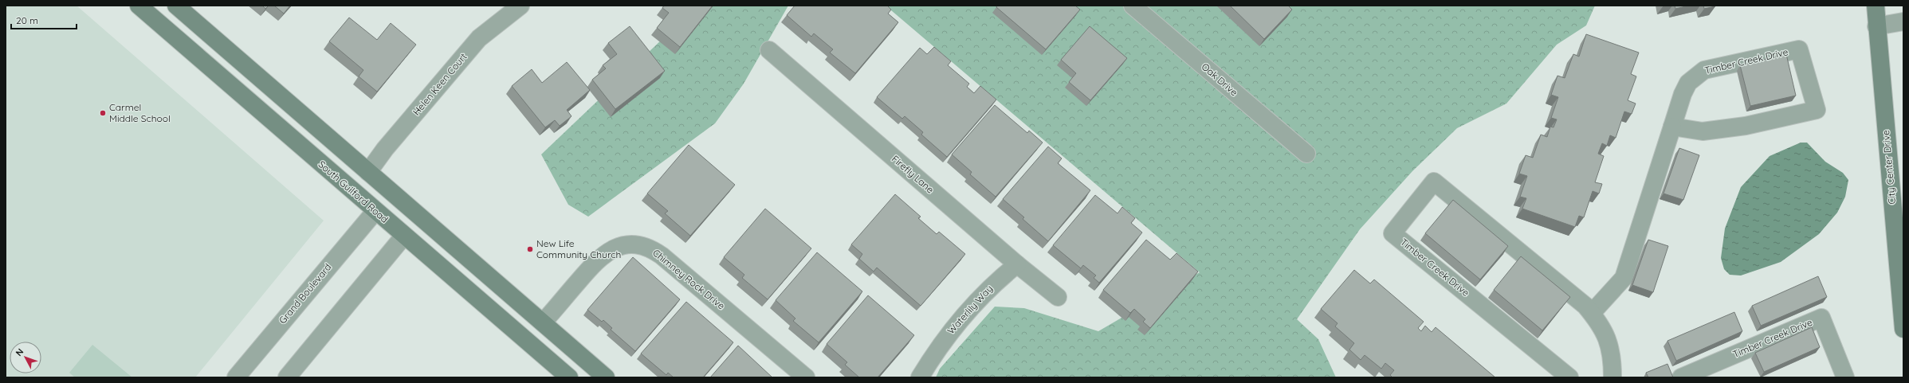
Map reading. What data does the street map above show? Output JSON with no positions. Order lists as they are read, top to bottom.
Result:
{
  "streets": {
    "main road": ["City Center Drive", "South Guilford Road"],
    "street": [
      "Timber Creek Drive",
      "Oak Drive",
      "Helen Keen Court",
      "Firefly Lane",
      "Chimney Rock Drive",
      "Grand Boulevard",
      "Waterlily Way"
    ]
  },
  "crossings": [
    ["Firefly Lane", "Waterlily Way"],
    ["South Guilford Road", "Grand Boulevard"]
  ],
  "places": ["Carmel Middle School", "New Life Community Church"],
  "scale_bar": "20 m",
  "north": "top left"
}
